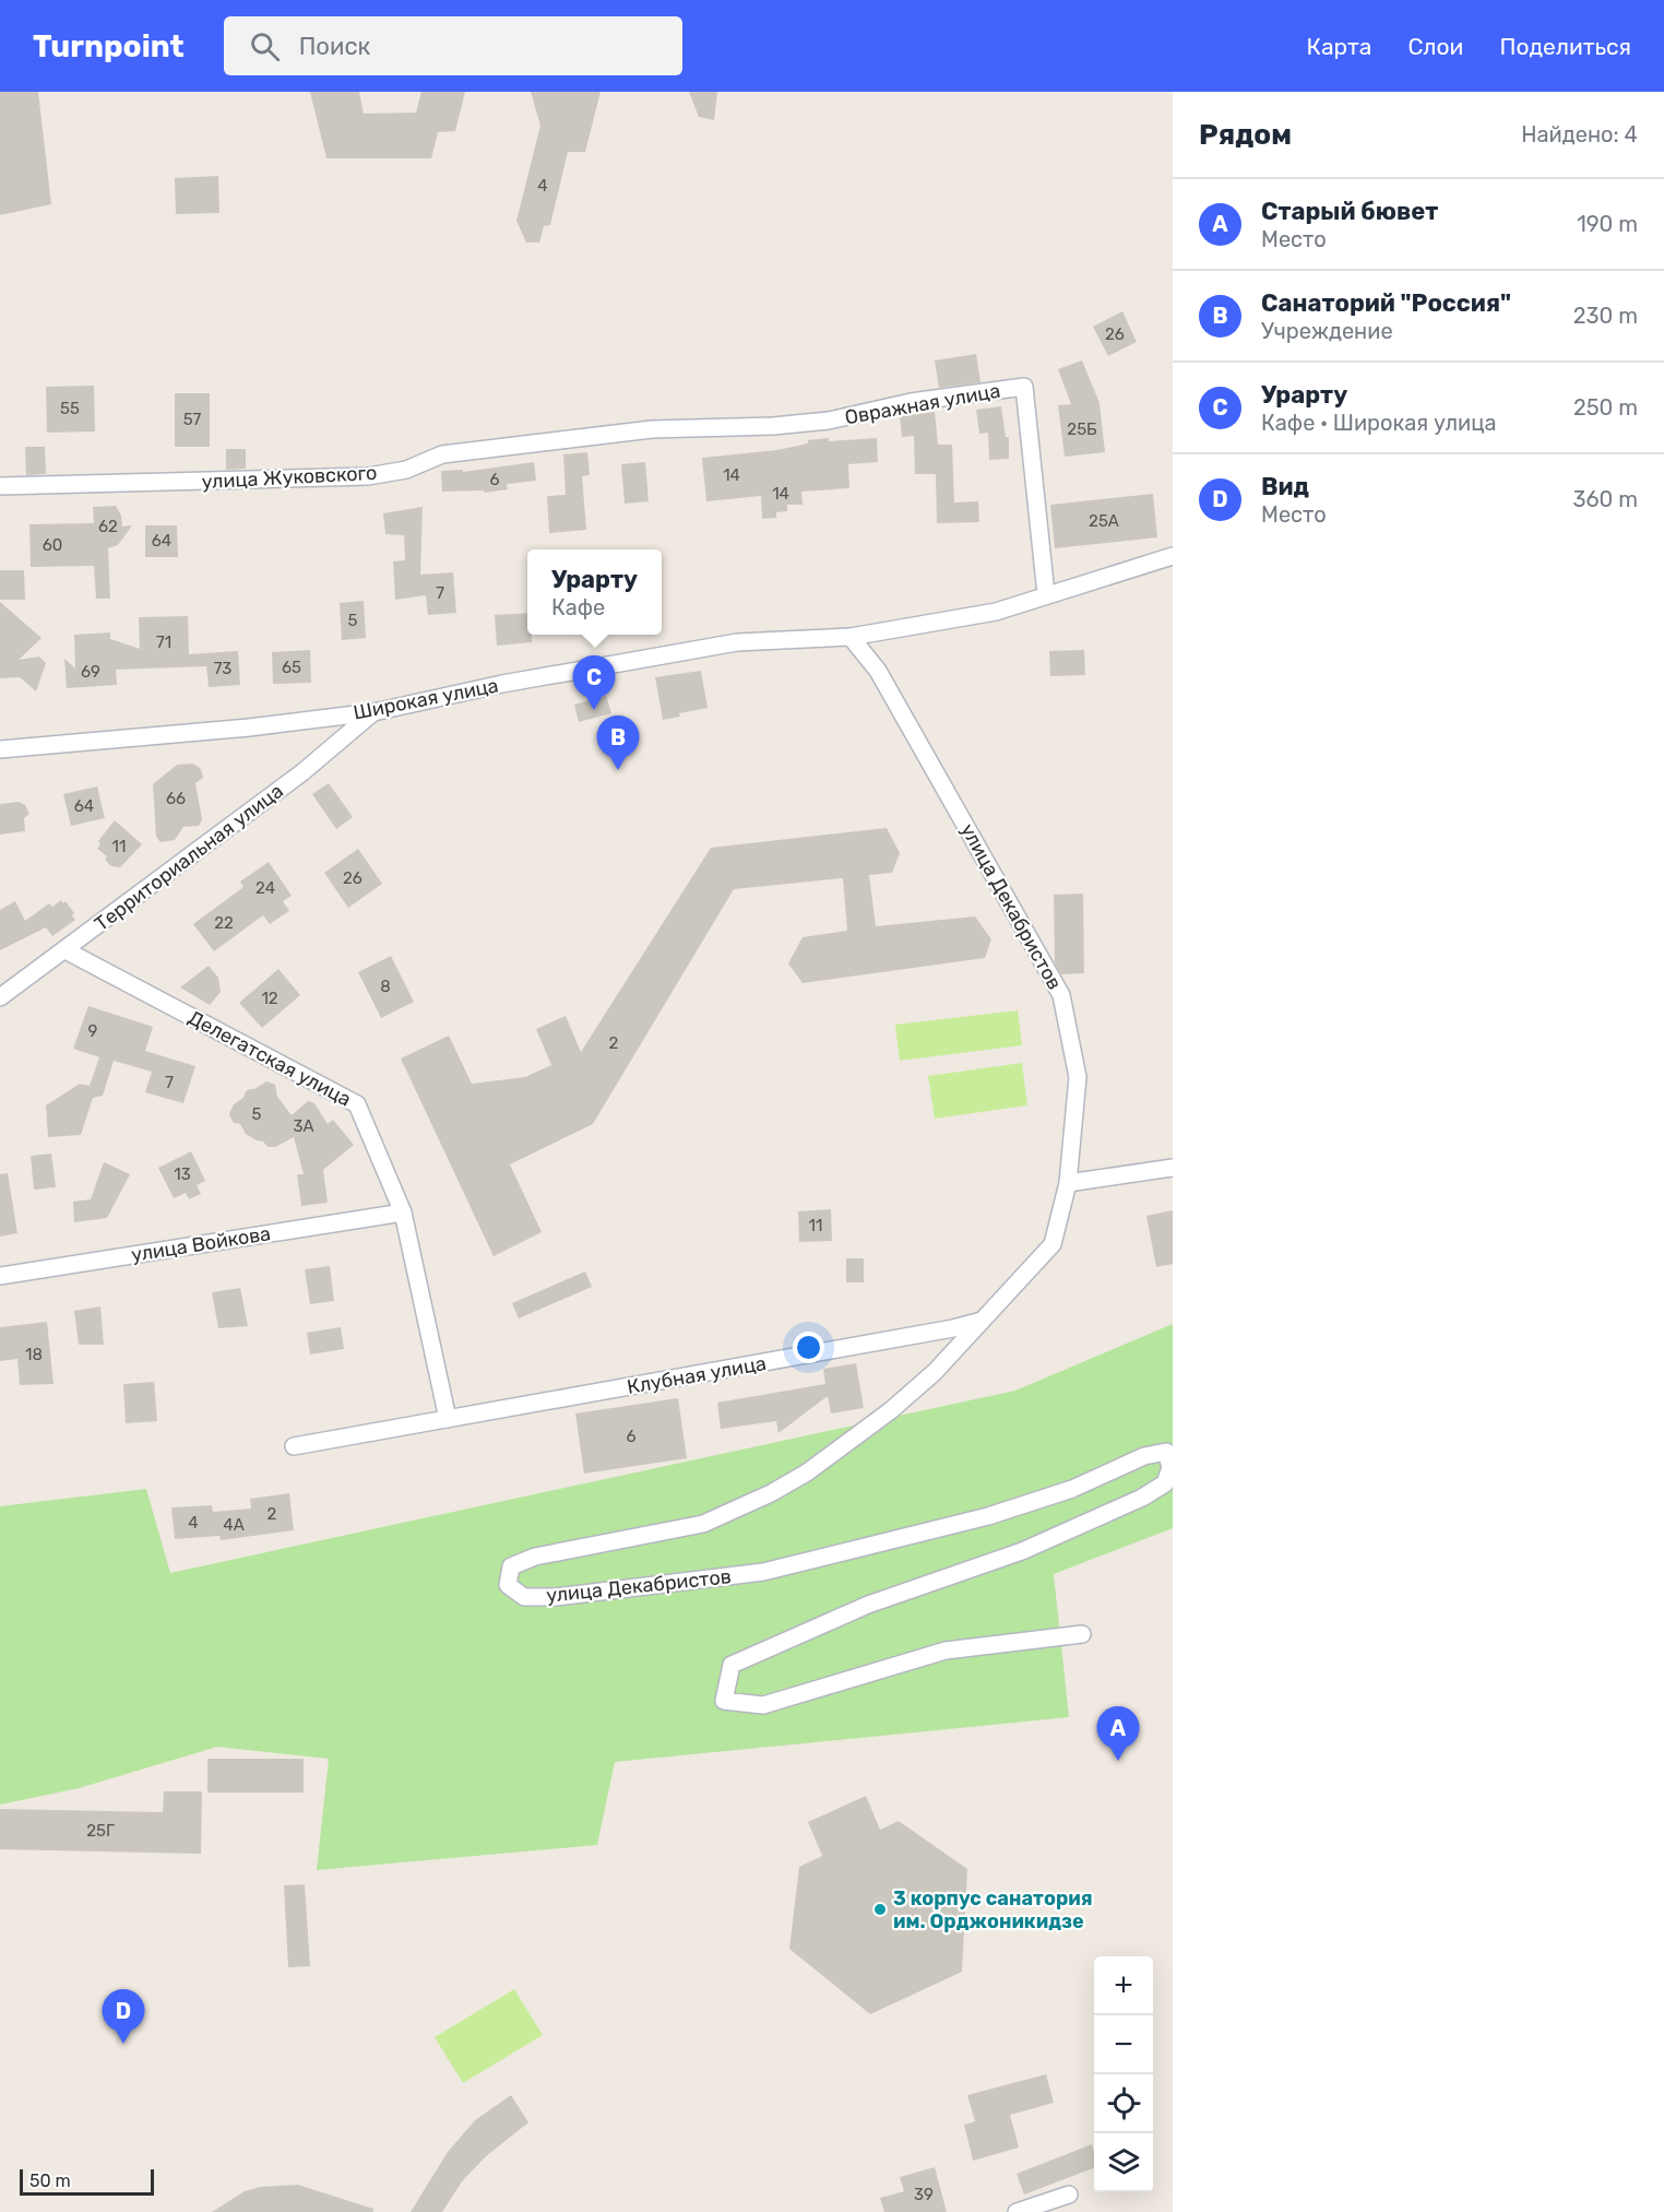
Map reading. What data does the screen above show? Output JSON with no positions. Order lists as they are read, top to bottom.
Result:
{
  "streets": {
    "street": [
      "Овражная улица",
      "улица Жуковского",
      "Широкая улица",
      "Территориальная улица",
      "улица Декабристов",
      "Делегатская улица",
      "улица Войкова",
      "Клубная улица"
    ]
  },
  "crossings": [
    ["Овражная улица", "улица Жуковского"],
    ["Широкая улица", "Территориальная улица"],
    ["Широкая улица", "улица Декабристов"],
    ["Территориальная улица", "Делегатская улица"],
    ["улица Декабристов", "Клубная улица"],
    ["Делегатская улица", "улица Войкова"],
    ["Делегатская улица", "Клубная улица"]
  ],
  "places": ["3 корпус санатория им. Орджоникидзе"],
  "house_numbers": [
    "4",
    "26",
    "55",
    "57",
    "25Б",
    "14",
    "6",
    "14",
    "25А",
    "62",
    "64",
    "60",
    "7",
    "5",
    "71",
    "65",
    "73",
    "69",
    "66",
    "64",
    "11",
    "26",
    "24",
    "22",
    "8",
    "12",
    "9",
    "2",
    "7",
    "5",
    "3А",
    "13",
    "11",
    "18",
    "6",
    "2",
    "4",
    "4А",
    "25Г",
    "39"
  ],
  "scale_bar": "50 m",
  "page": {
    "header": "Turnpoint",
    "search": "Поиск",
    "nav": ["Карта", "Слои", "Поделиться"],
    "heading": ["Рядом", "Найдено: 4"],
    "list": [
      {
        "mark": "A",
        "name": "Старый бювет",
        "note": "Место",
        "value": "190 m"
      },
      {
        "mark": "B",
        "name": "Санаторий \"Россия\"",
        "note": "Учреждение",
        "value": "230 m"
      },
      {
        "mark": "C",
        "name": "Урарту",
        "note": "Кафе · Широкая улица",
        "value": "250 m"
      },
      {
        "mark": "D",
        "name": "Вид",
        "note": "Место",
        "value": "360 m"
      }
    ],
    "popup": ["Урарту", "Кафе"],
    "pins": [
      "C",
      "B",
      "A",
      "D"
    ],
    "map_buttons": ["+", "−"],
    "scale": "50 m"
  }
}
